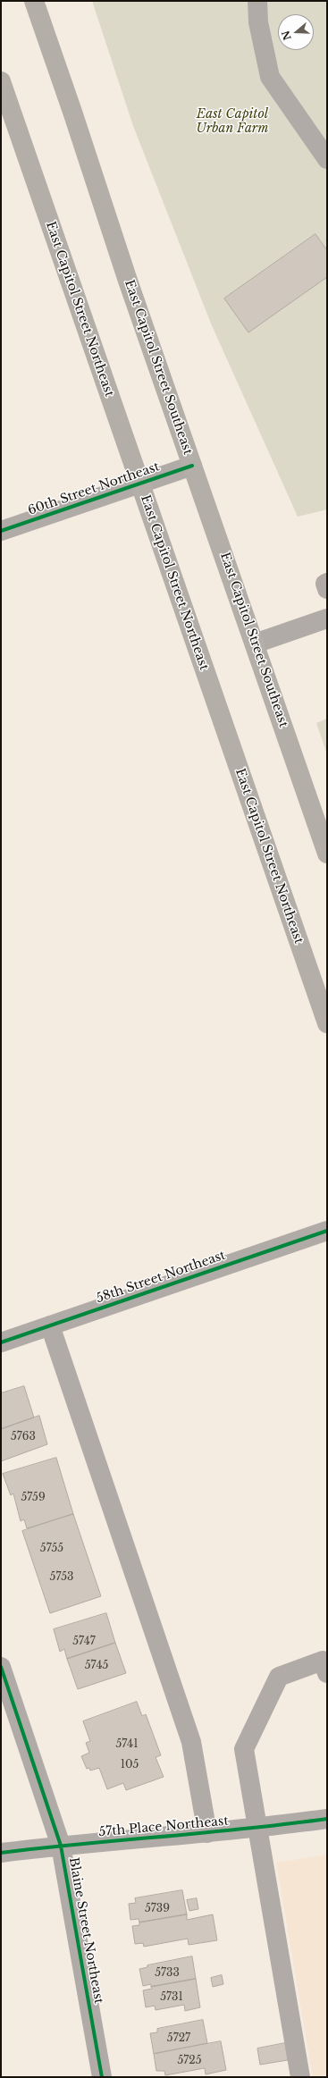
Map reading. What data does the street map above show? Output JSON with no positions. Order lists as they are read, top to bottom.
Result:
{
  "streets": {
    "main road": ["East Capitol Street Northeast", "East Capitol Street Southeast"],
    "street": [
      "60th Street Northeast",
      "58th Street Northeast",
      "57th Place Northeast",
      "Blaine Street Northeast"
    ]
  },
  "crossings": [
    ["East Capitol Street Northeast", "60th Street Northeast"],
    ["East Capitol Street Southeast", "60th Street Northeast"],
    ["57th Place Northeast", "Blaine Street Northeast"]
  ],
  "parks": ["East Capitol Urban Farm"],
  "house_numbers": [
    "5763",
    "5759",
    "5755",
    "5753",
    "5747",
    "5745",
    "5741",
    "105",
    "5739",
    "5733",
    "5731",
    "5727",
    "5725"
  ],
  "north": "left"
}
